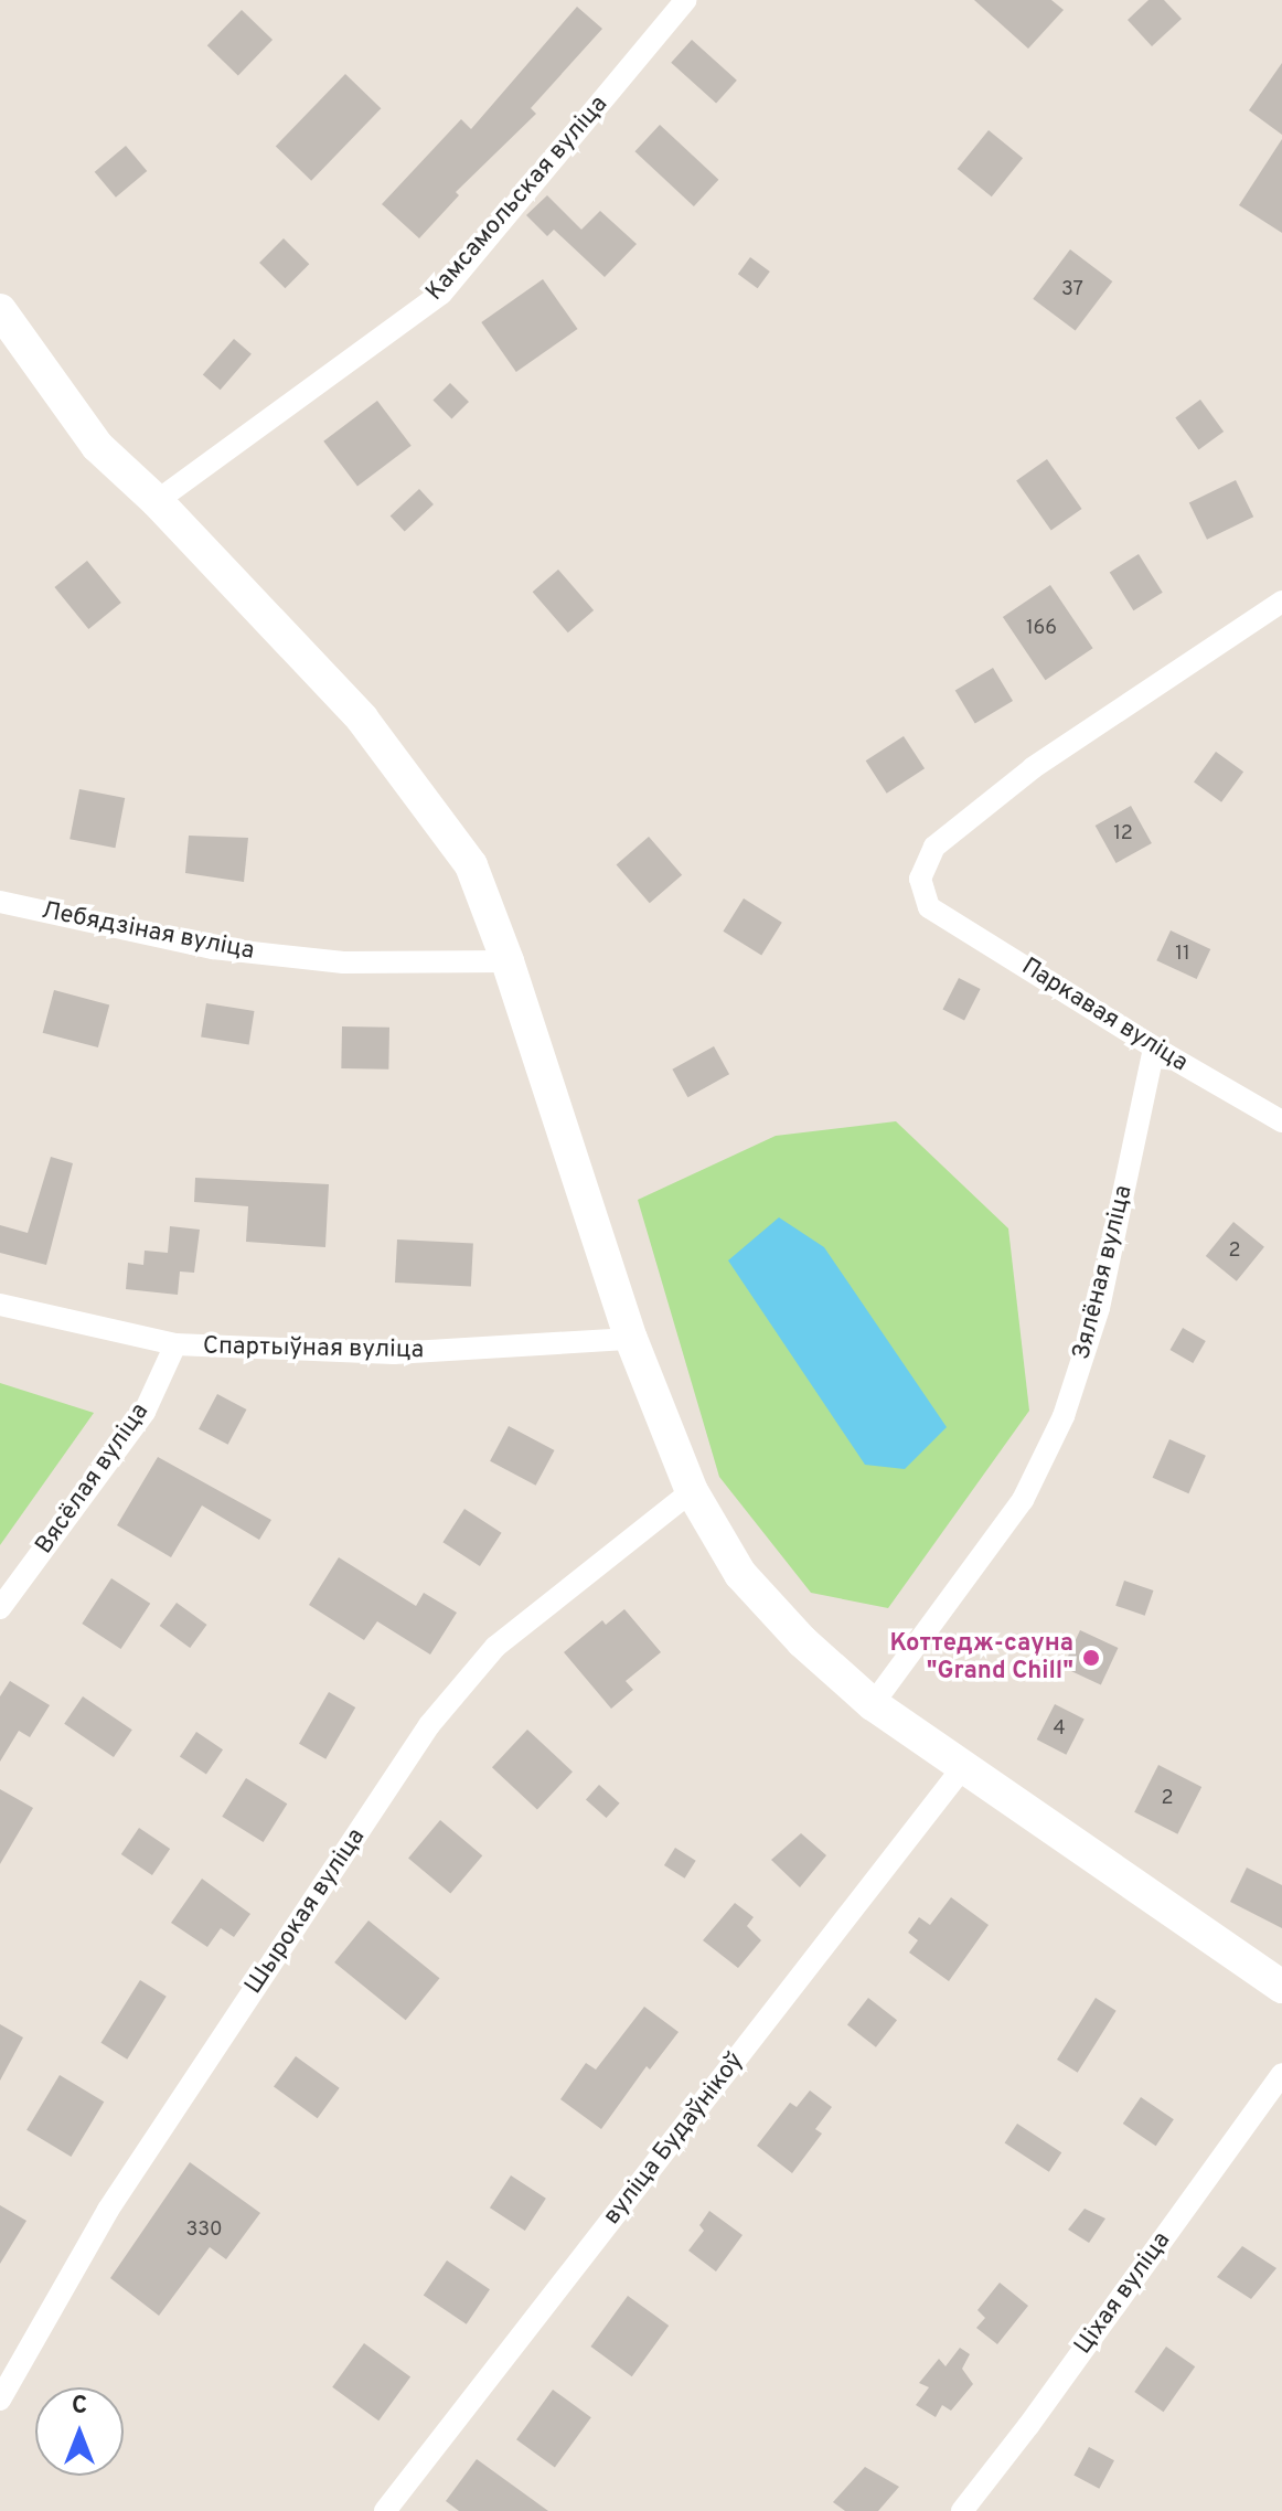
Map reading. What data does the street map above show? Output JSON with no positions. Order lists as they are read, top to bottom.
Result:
{
  "streets": {
    "street": [
      "Камсамольская вуліца",
      "Лебядзіная вуліца",
      "Паркавая вуліца",
      "Зялёная вуліца",
      "Спартыўная вуліца",
      "Вясёлая вуліца",
      "Шырокая вуліца",
      "вуліца Будаўнікоў",
      "Ціхая вуліца"
    ]
  },
  "crossings": [
    ["Паркавая вуліца", "Зялёная вуліца"],
    ["Спартыўная вуліца", "Вясёлая вуліца"]
  ],
  "places": ["Коттедж-сауна \"Grand Chill\""],
  "house_numbers": [
    "37",
    "166",
    "12",
    "11",
    "2",
    "4",
    "2",
    "330"
  ],
  "north": "top"
}
